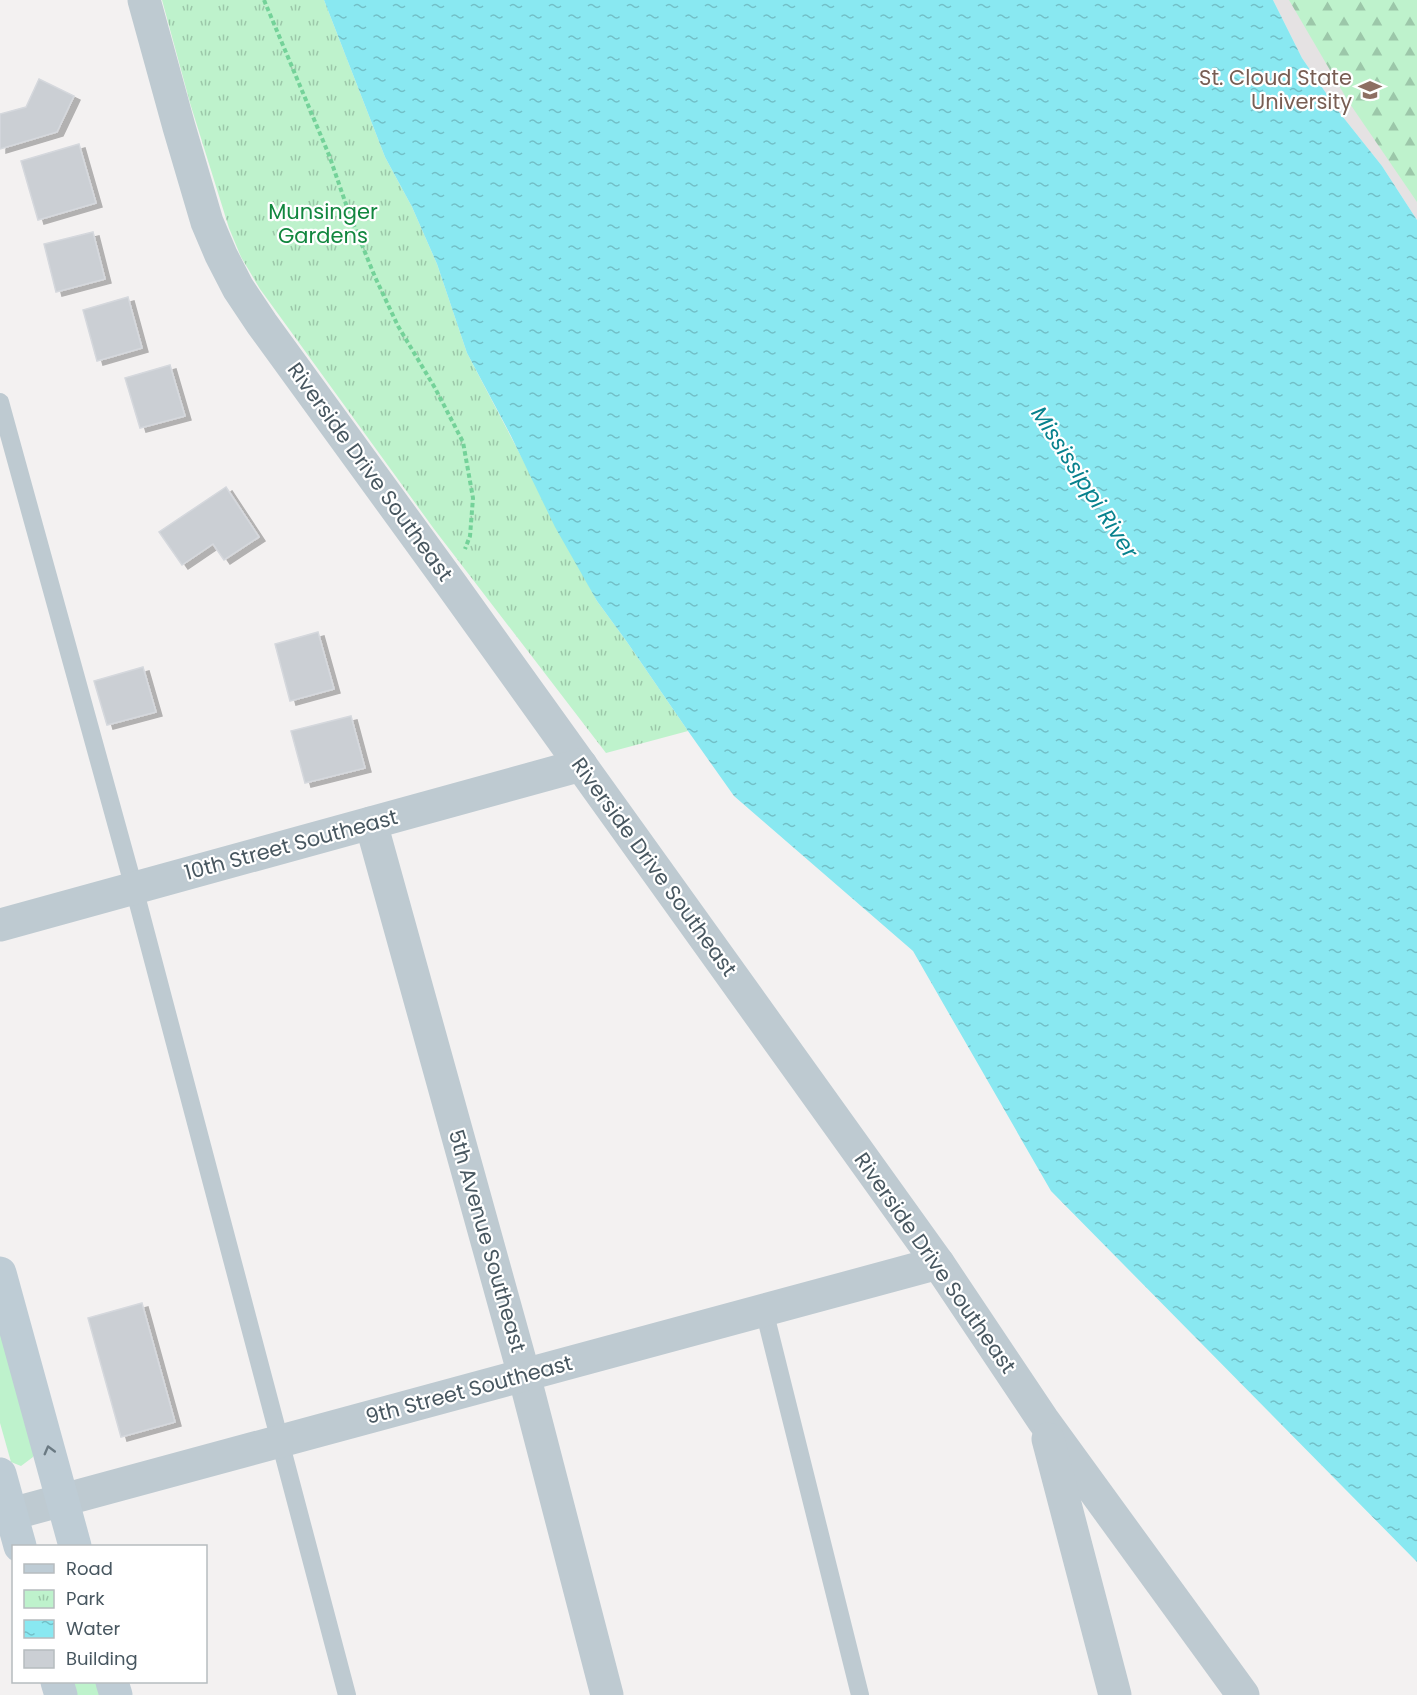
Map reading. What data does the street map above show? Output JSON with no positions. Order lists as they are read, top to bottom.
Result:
{
  "streets": {
    "street": [
      "Riverside Drive Southeast",
      "10th Street Southeast",
      "5th Avenue Southeast",
      "9th Street Southeast"
    ]
  },
  "crossings": [
    ["Riverside Drive Southeast", "10th Street Southeast"],
    ["Riverside Drive Southeast", "9th Street Southeast"],
    ["10th Street Southeast", "5th Avenue Southeast"],
    ["5th Avenue Southeast", "9th Street Southeast"]
  ],
  "water": ["Mississippi River"],
  "parks": ["Munsinger Gardens"],
  "places": {
    "school or university": ["St. Cloud State University"]
  },
  "legend": [
    "Road",
    "Park",
    "Water",
    "Building"
  ]
}
